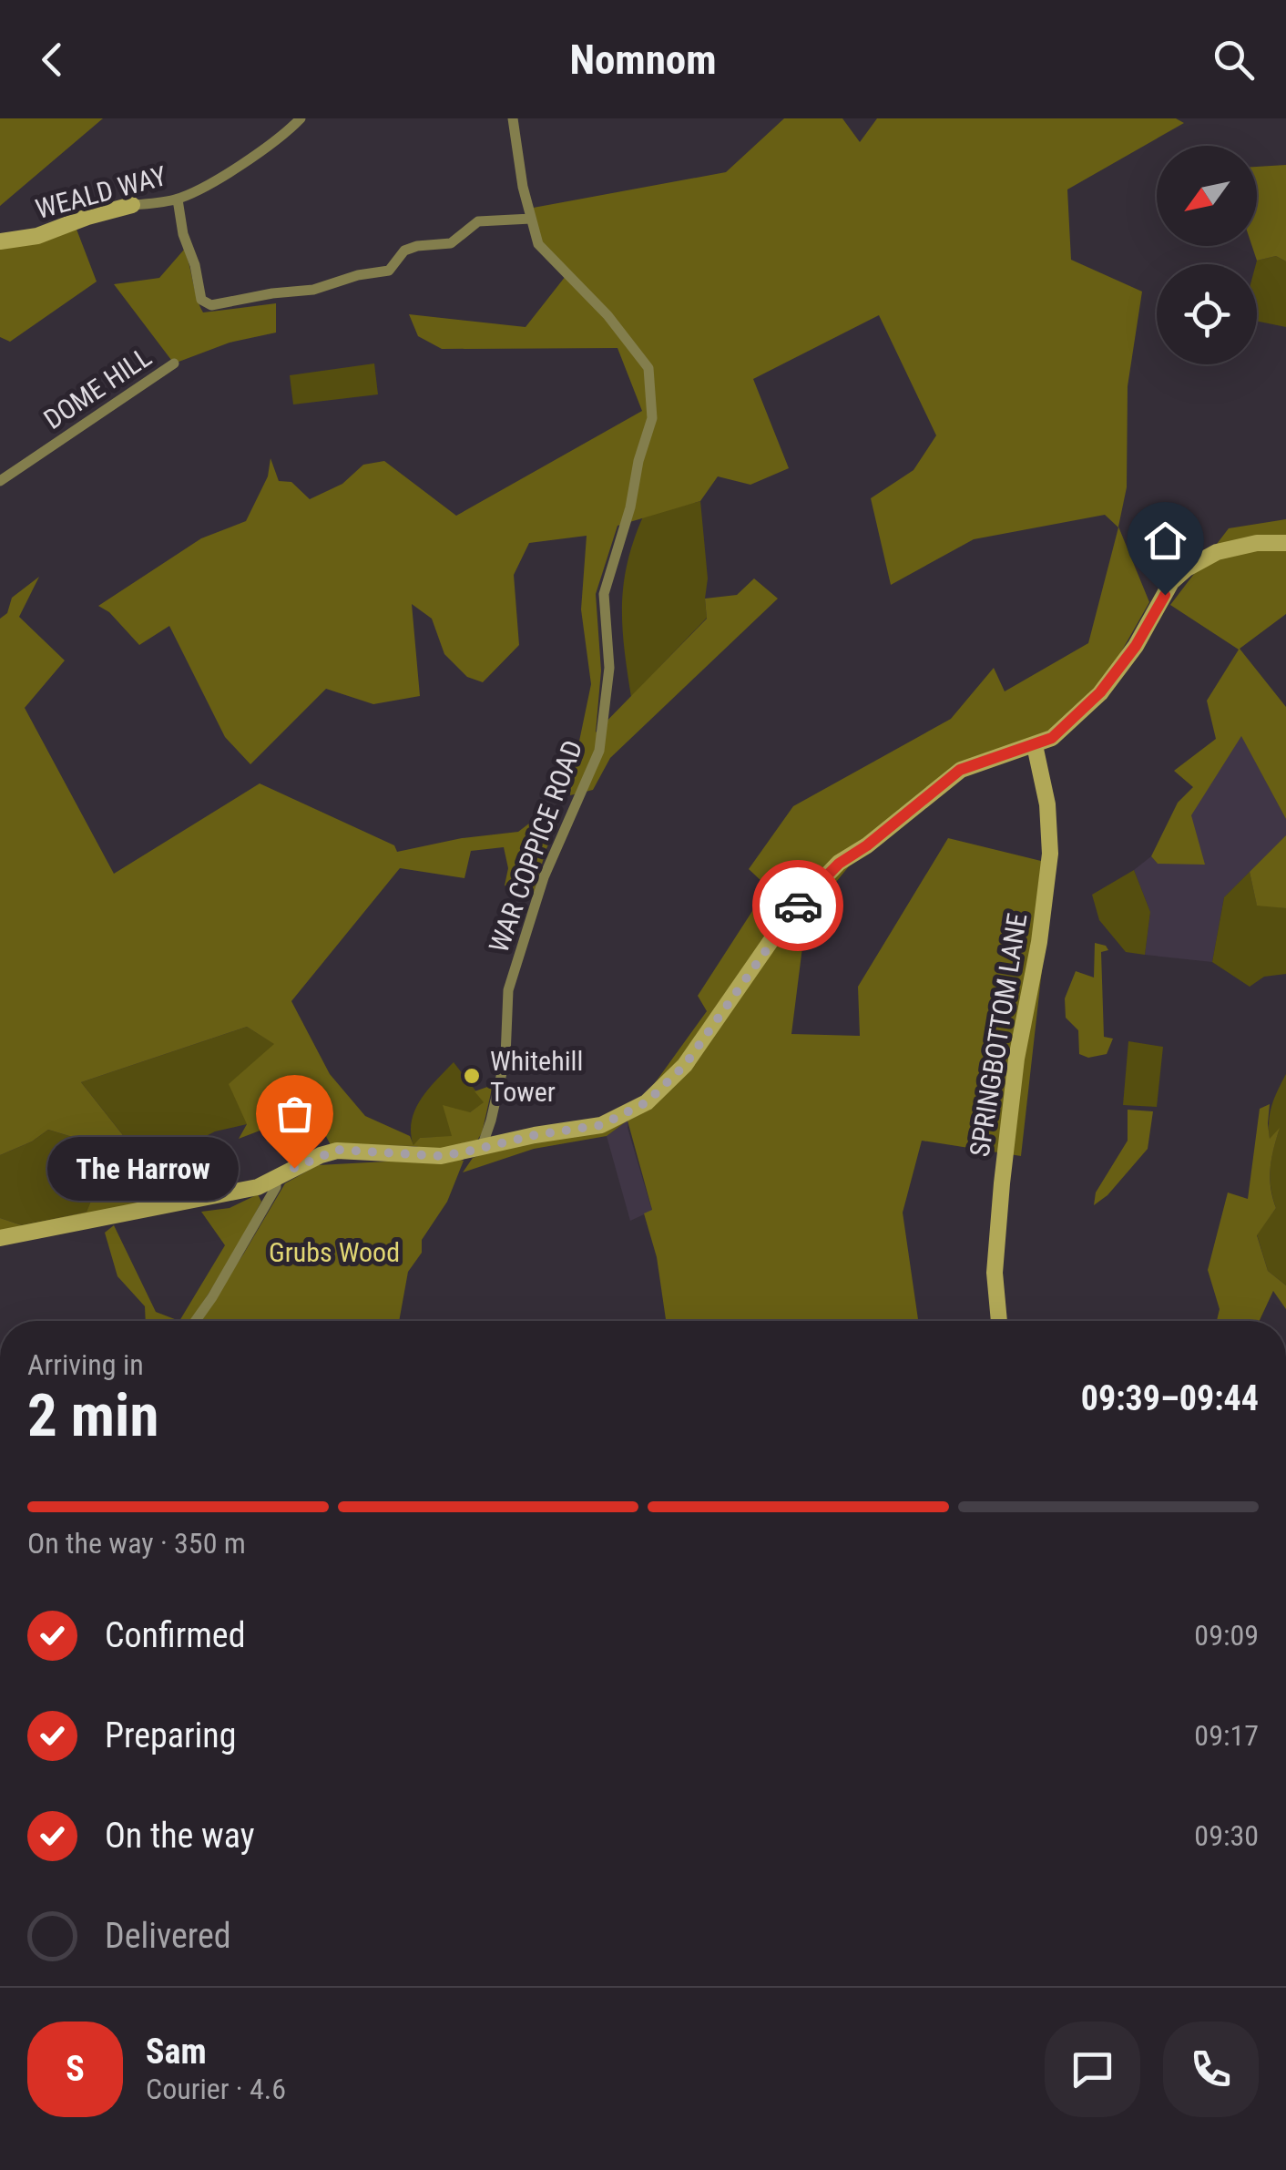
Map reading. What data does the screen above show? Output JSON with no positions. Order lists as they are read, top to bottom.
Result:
{
  "streets": {
    "street": [
      "WEALD WAY",
      "DOME HILL",
      "WAR COPPICE ROAD",
      "SPRINGBOTTOM LANE"
    ]
  },
  "parks": ["Grubs Wood"],
  "places": ["Whitehill Tower", "The Harrow"],
  "north": "bottom left",
  "page": {
    "header": "Nomnom",
    "bubble": "The Harrow",
    "heading": ["2 min", "Arriving in", "09:39–09:44"],
    "panel": ["Sam", "Courier · 4.6"],
    "bar": "On the way · 350 m",
    "list": [
      ["Confirmed", "09:09"],
      ["Preparing", "09:17"],
      ["On the way", "09:30"],
      "Delivered"
    ],
    "round": "S"
  }
}
